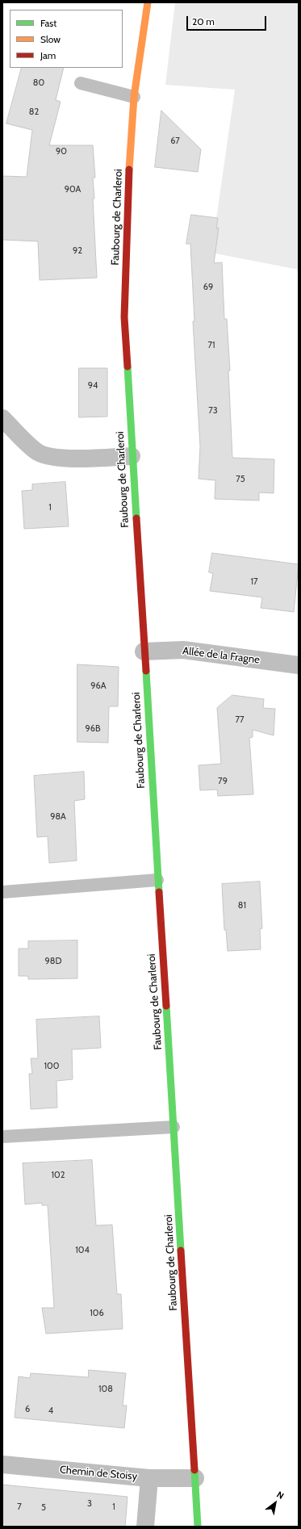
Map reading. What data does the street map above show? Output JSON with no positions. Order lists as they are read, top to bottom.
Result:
{
  "streets": {
    "main road": ["Faubourg de Charleroi"],
    "street": ["Allée de la Fragne", "Chemin de Stoisy"]
  },
  "crossings": [
    ["Faubourg de Charleroi", "Allée de la Fragne"],
    ["Faubourg de Charleroi", "Chemin de Stoisy"]
  ],
  "house_numbers": [
    "80",
    "82",
    "67",
    "90",
    "90A",
    "92",
    "69",
    "71",
    "94",
    "73",
    "75",
    "1",
    "17",
    "96A",
    "77",
    "96B",
    "79",
    "98A",
    "81",
    "98D",
    "100",
    "102",
    "104",
    "106",
    "108",
    "6",
    "4",
    "3",
    "7",
    "1",
    "5"
  ],
  "legend": ["Fast", "Slow", "Jam"],
  "scale_bar": "20 m",
  "north": "top right"
}
